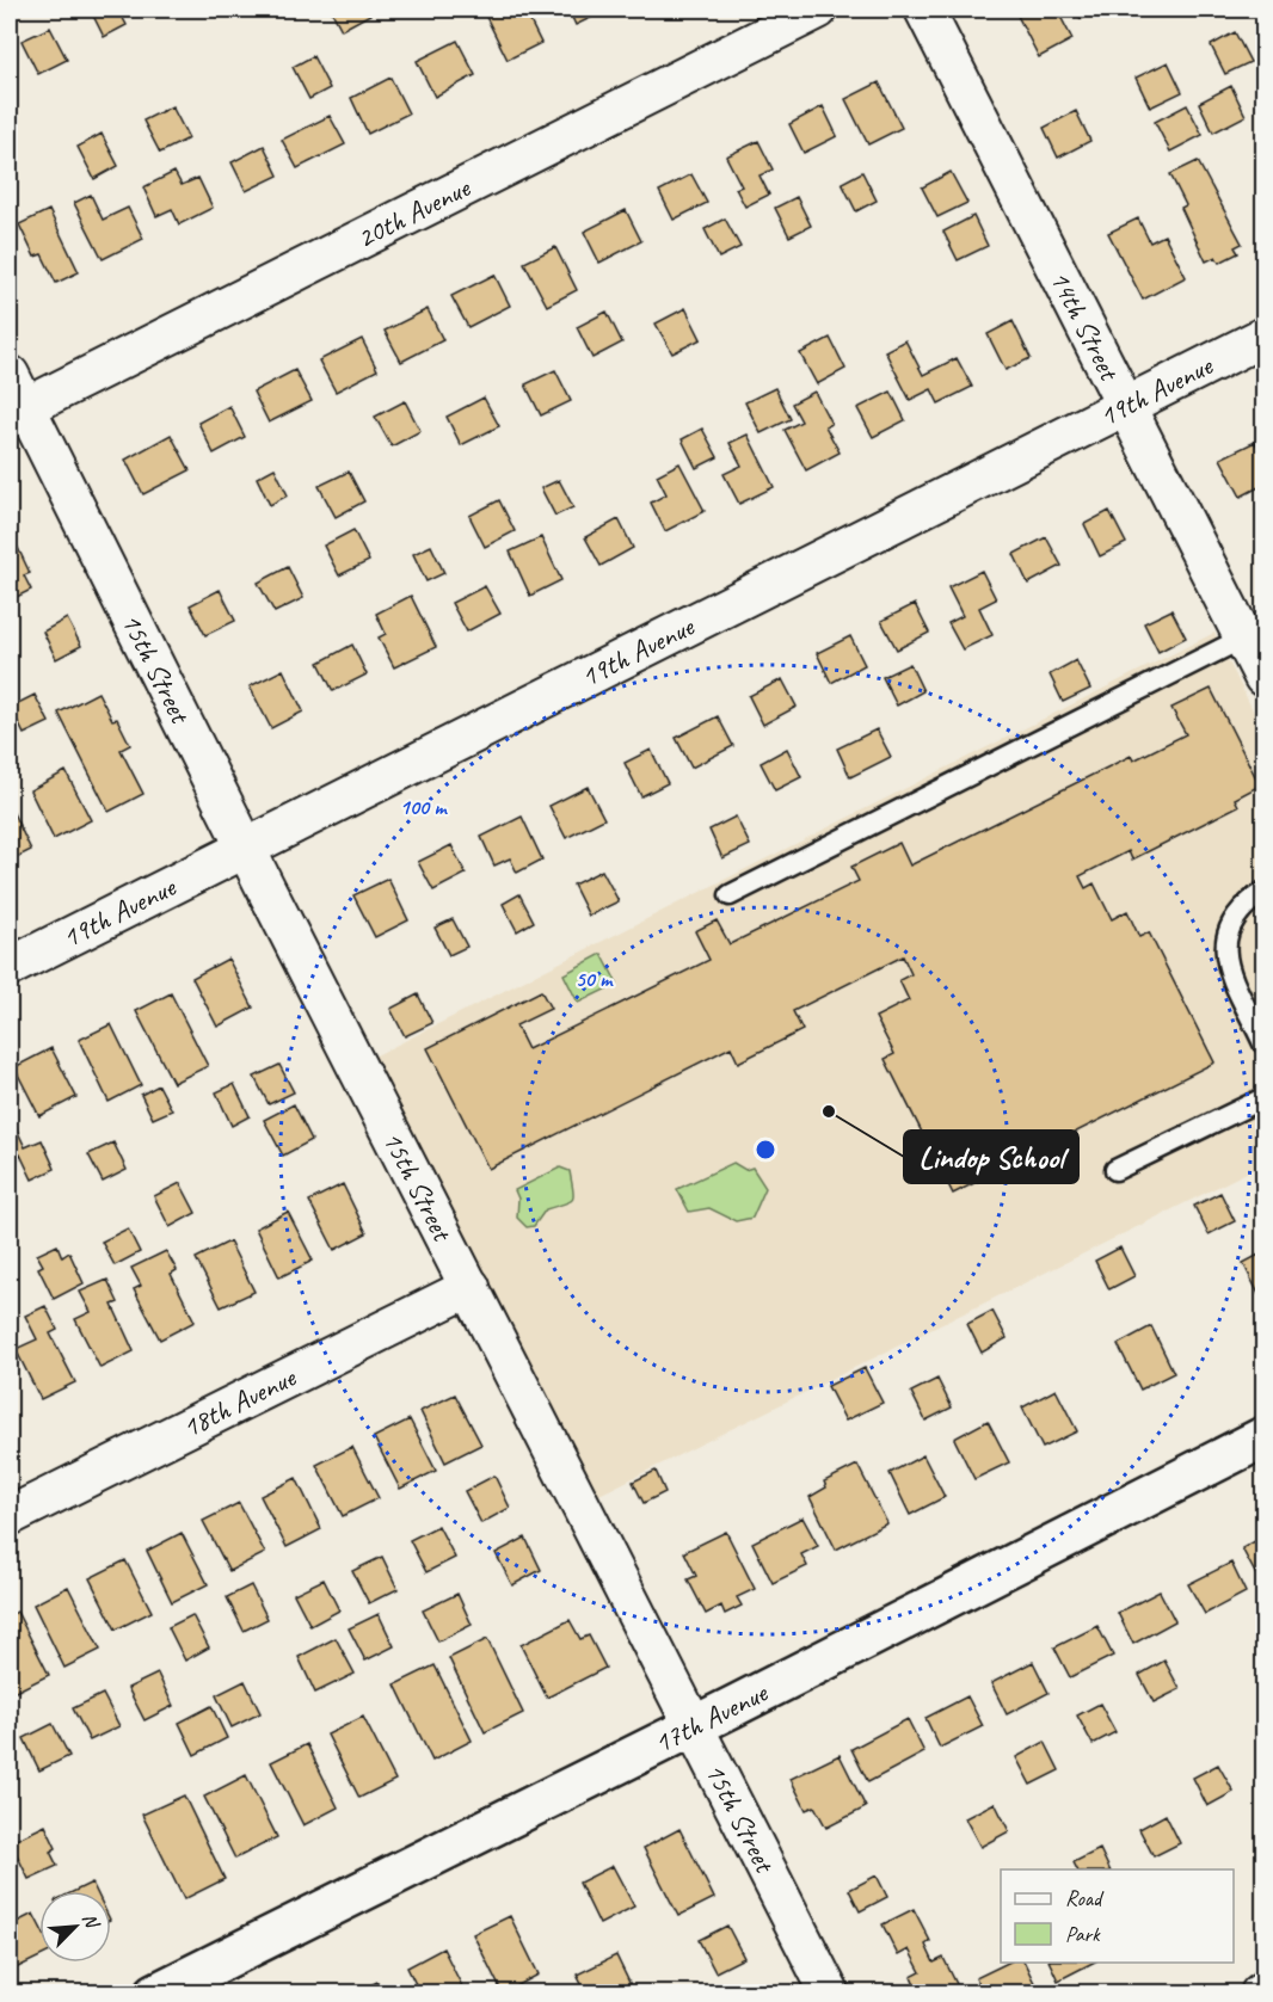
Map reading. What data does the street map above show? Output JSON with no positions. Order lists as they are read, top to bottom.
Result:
{
  "streets": {
    "street": [
      "20th Avenue",
      "14th Street",
      "19th Avenue",
      "15th Street",
      "18th Avenue",
      "17th Avenue"
    ]
  },
  "crossings": [
    ["20th Avenue", "15th Street"],
    ["14th Street", "19th Avenue"],
    ["19th Avenue", "15th Street"],
    ["15th Street", "18th Avenue"],
    ["15th Street", "17th Avenue"]
  ],
  "places": ["Lindop School"],
  "legend": ["Road", "Park"],
  "north": "top right",
  "rings": ["100 m", "50 m"]
}
